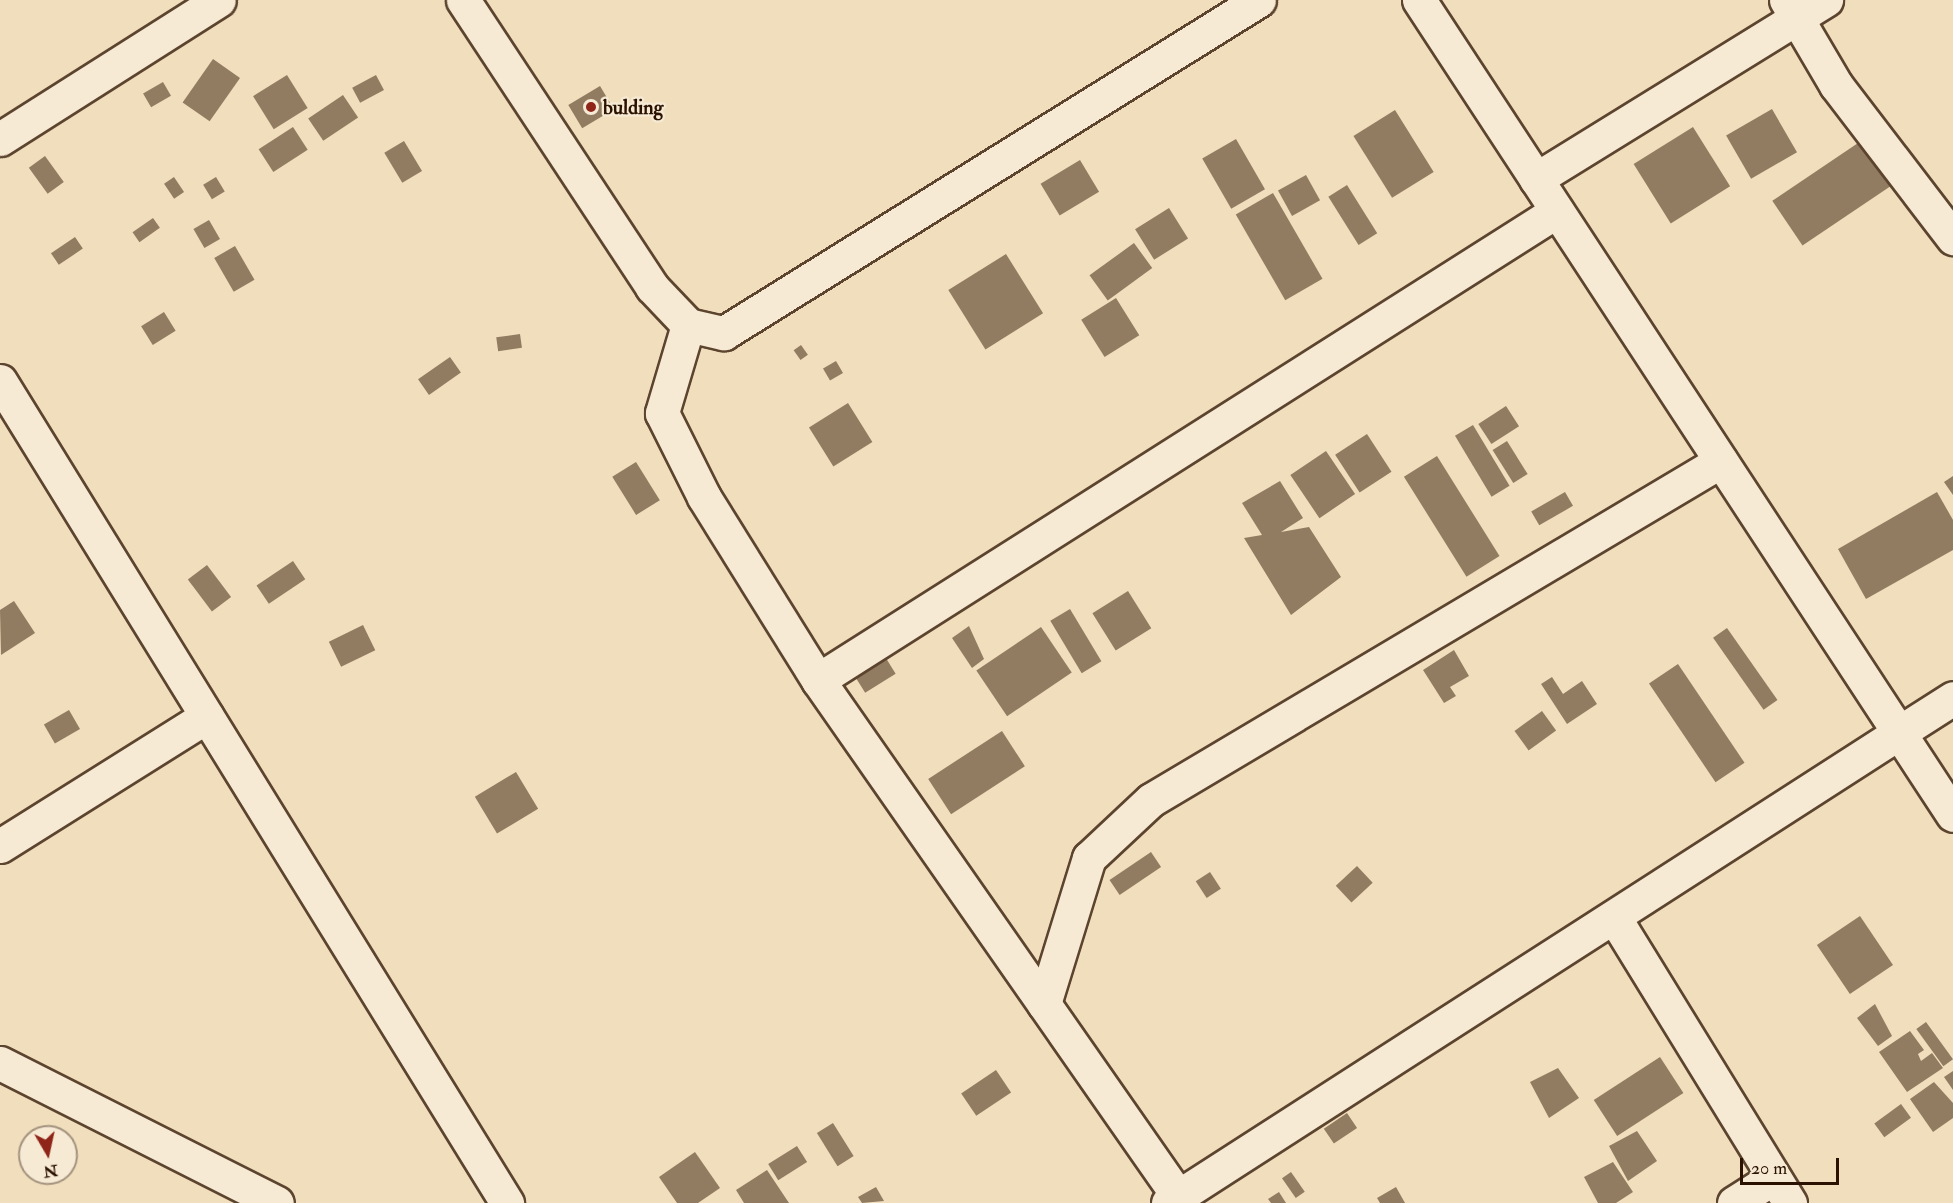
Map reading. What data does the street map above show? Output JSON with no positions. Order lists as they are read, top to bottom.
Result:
{
  "places": ["bulding"],
  "scale_bar": "20 m",
  "north": "bottom"
}
